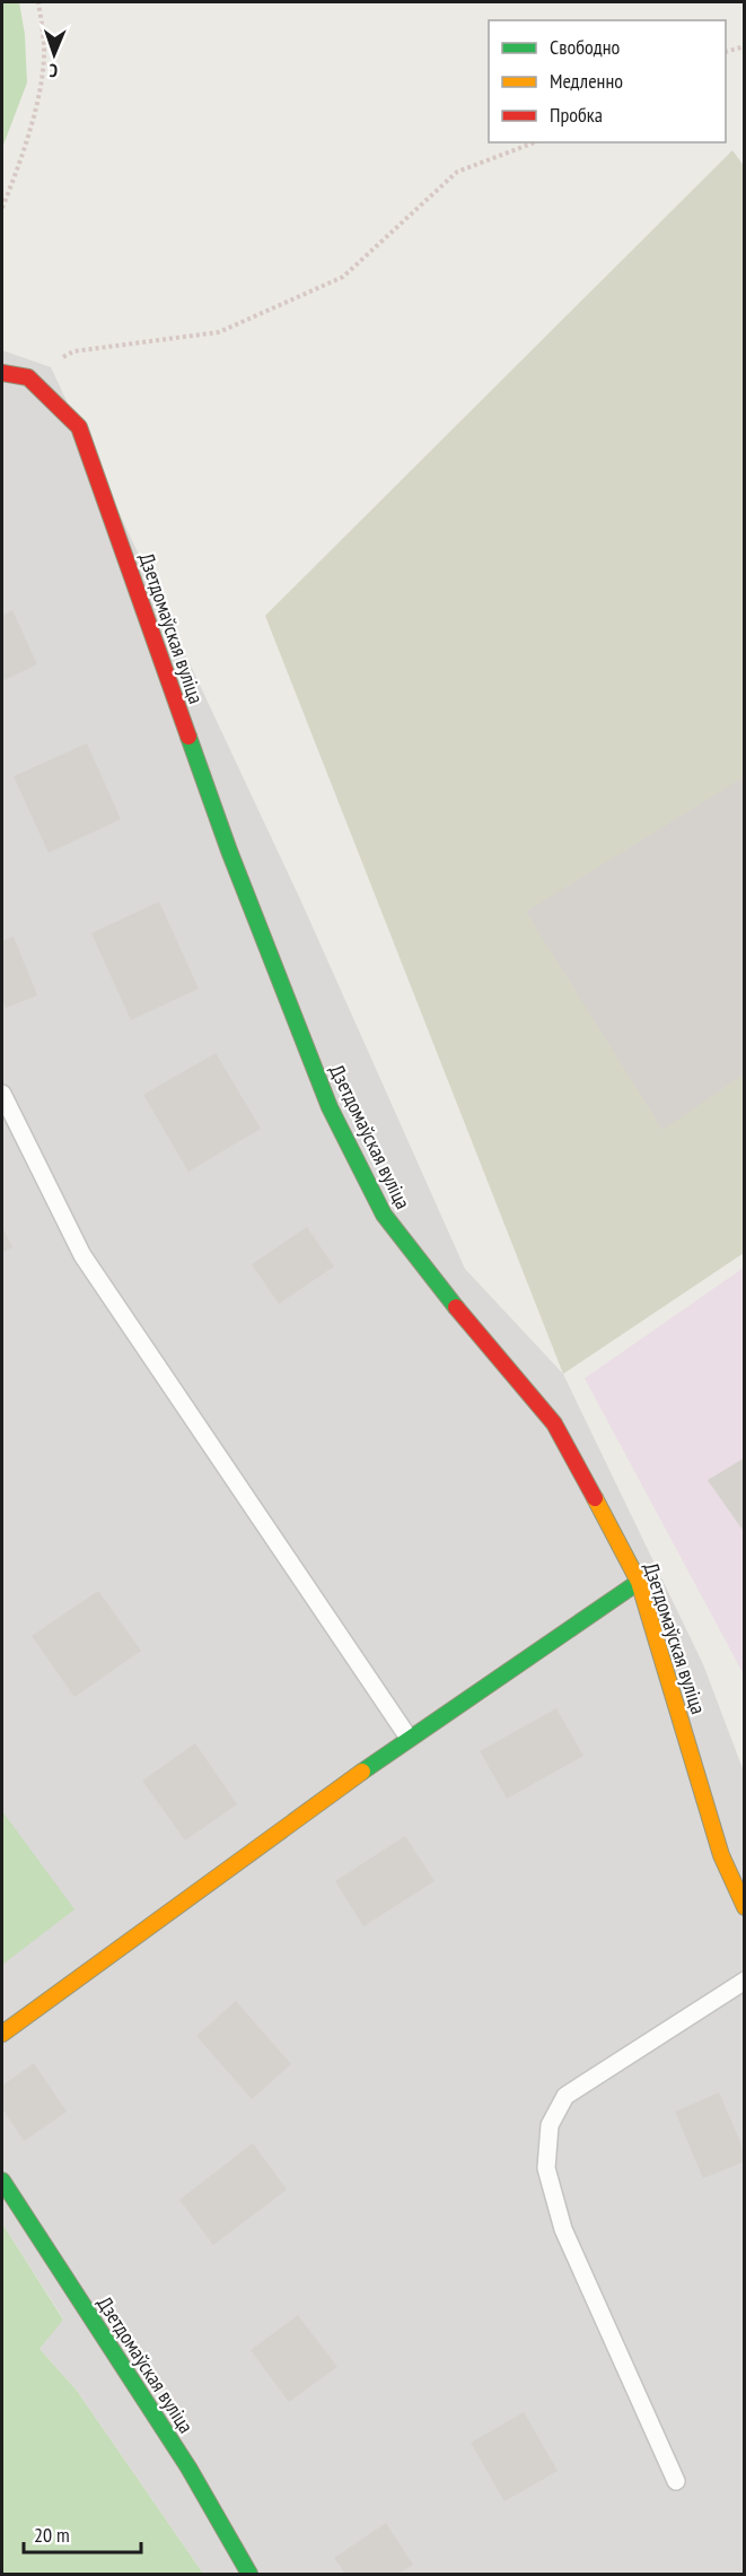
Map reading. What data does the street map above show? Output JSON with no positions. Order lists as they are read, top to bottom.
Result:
{
  "streets": {
    "street": ["Дзетдомаўская вуліца"]
  },
  "legend": ["Свободно", "Медленно", "Пробка"],
  "scale_bar": "20 m",
  "north": "bottom"
}
